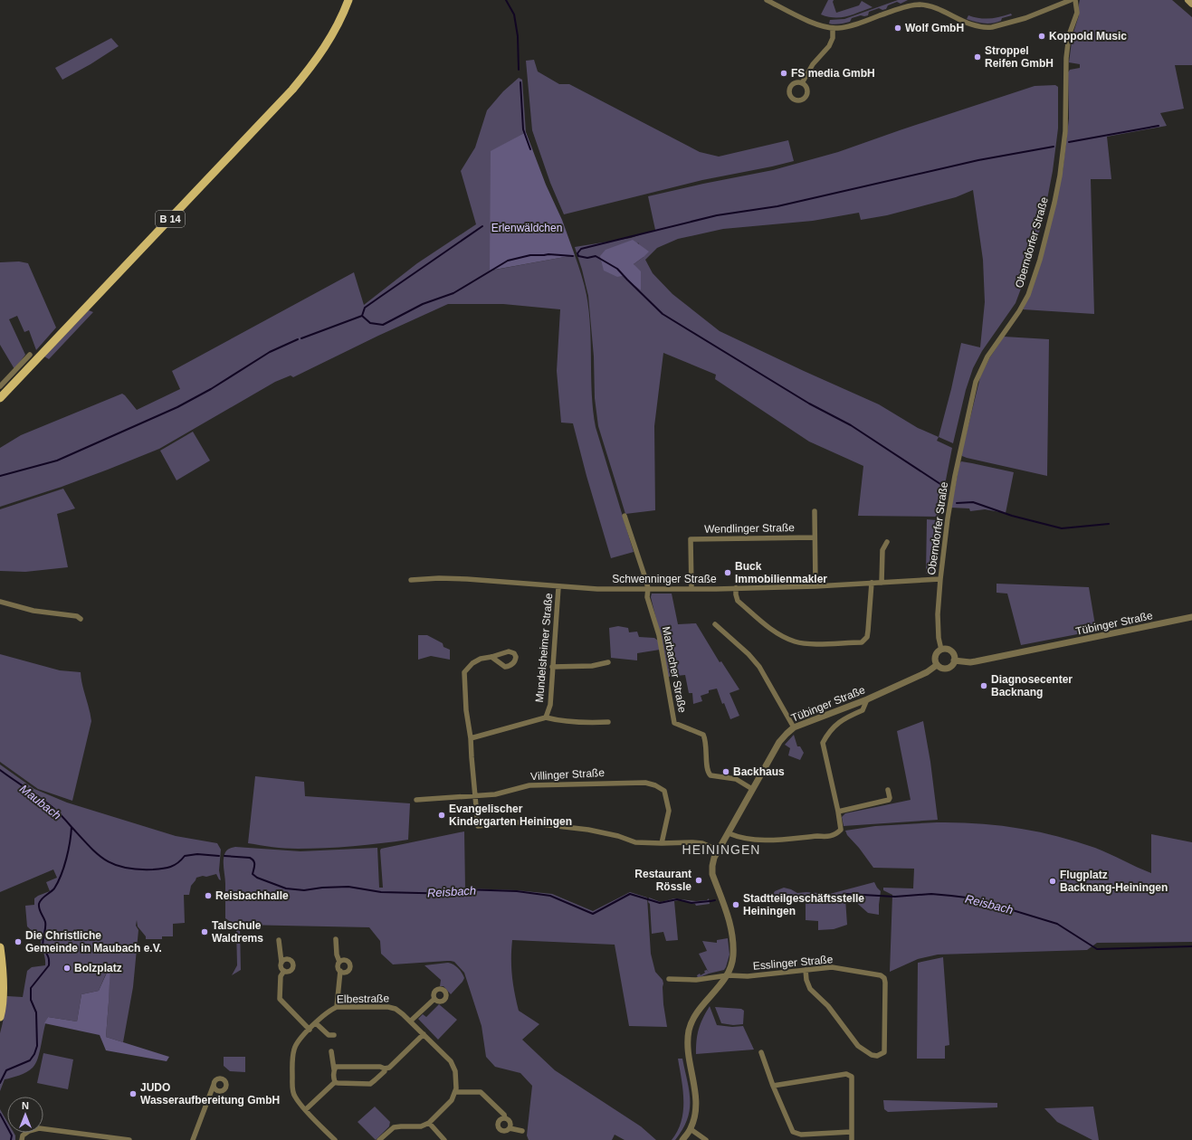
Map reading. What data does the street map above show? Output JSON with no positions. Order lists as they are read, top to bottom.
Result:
{
  "streets": {
    "main road": ["B 14"],
    "street": [
      "Oberndorfer Straße",
      "Wendlinger Straße",
      "Schwenninger Straße",
      "Tübinger Straße",
      "Mundelsheimer Straße",
      "Marbacher Straße",
      "Villinger Straße",
      "Esslinger Straße",
      "Elbestraße"
    ]
  },
  "crossings": [
    ["Oberndorfer Straße", "Schwenninger Straße"],
    ["Oberndorfer Straße", "Tübinger Straße"],
    ["Wendlinger Straße", "Schwenninger Straße"],
    ["Schwenninger Straße", "Mundelsheimer Straße"],
    ["Schwenninger Straße", "Marbacher Straße"],
    ["Tübinger Straße", "Marbacher Straße"],
    ["Tübinger Straße", "Esslinger Straße"]
  ],
  "districts": ["HEININGEN"],
  "water": ["Maubach", "Reisbach"],
  "parks": ["Erlenwäldchen"],
  "places": [
    "Wolf GmbH",
    "Koppold Music",
    "Stroppel Reifen GmbH",
    "FS media GmbH",
    "Buck Immobilienmakler",
    "Diagnosecenter Backnang",
    "Backhaus",
    "Evangelischer Kindergarten Heiningen",
    "Restaurant Rössle",
    "Flugplatz Backnang-Heiningen",
    "Reisbachhalle",
    "Stadtteilgeschäftsstelle Heiningen",
    "Talschule Waldrems",
    "Die Christliche Gemeinde in Maubach e.V.",
    "Bolzplatz",
    "JUDO Wasseraufbereitung GmbH"
  ],
  "north": "top"
}
